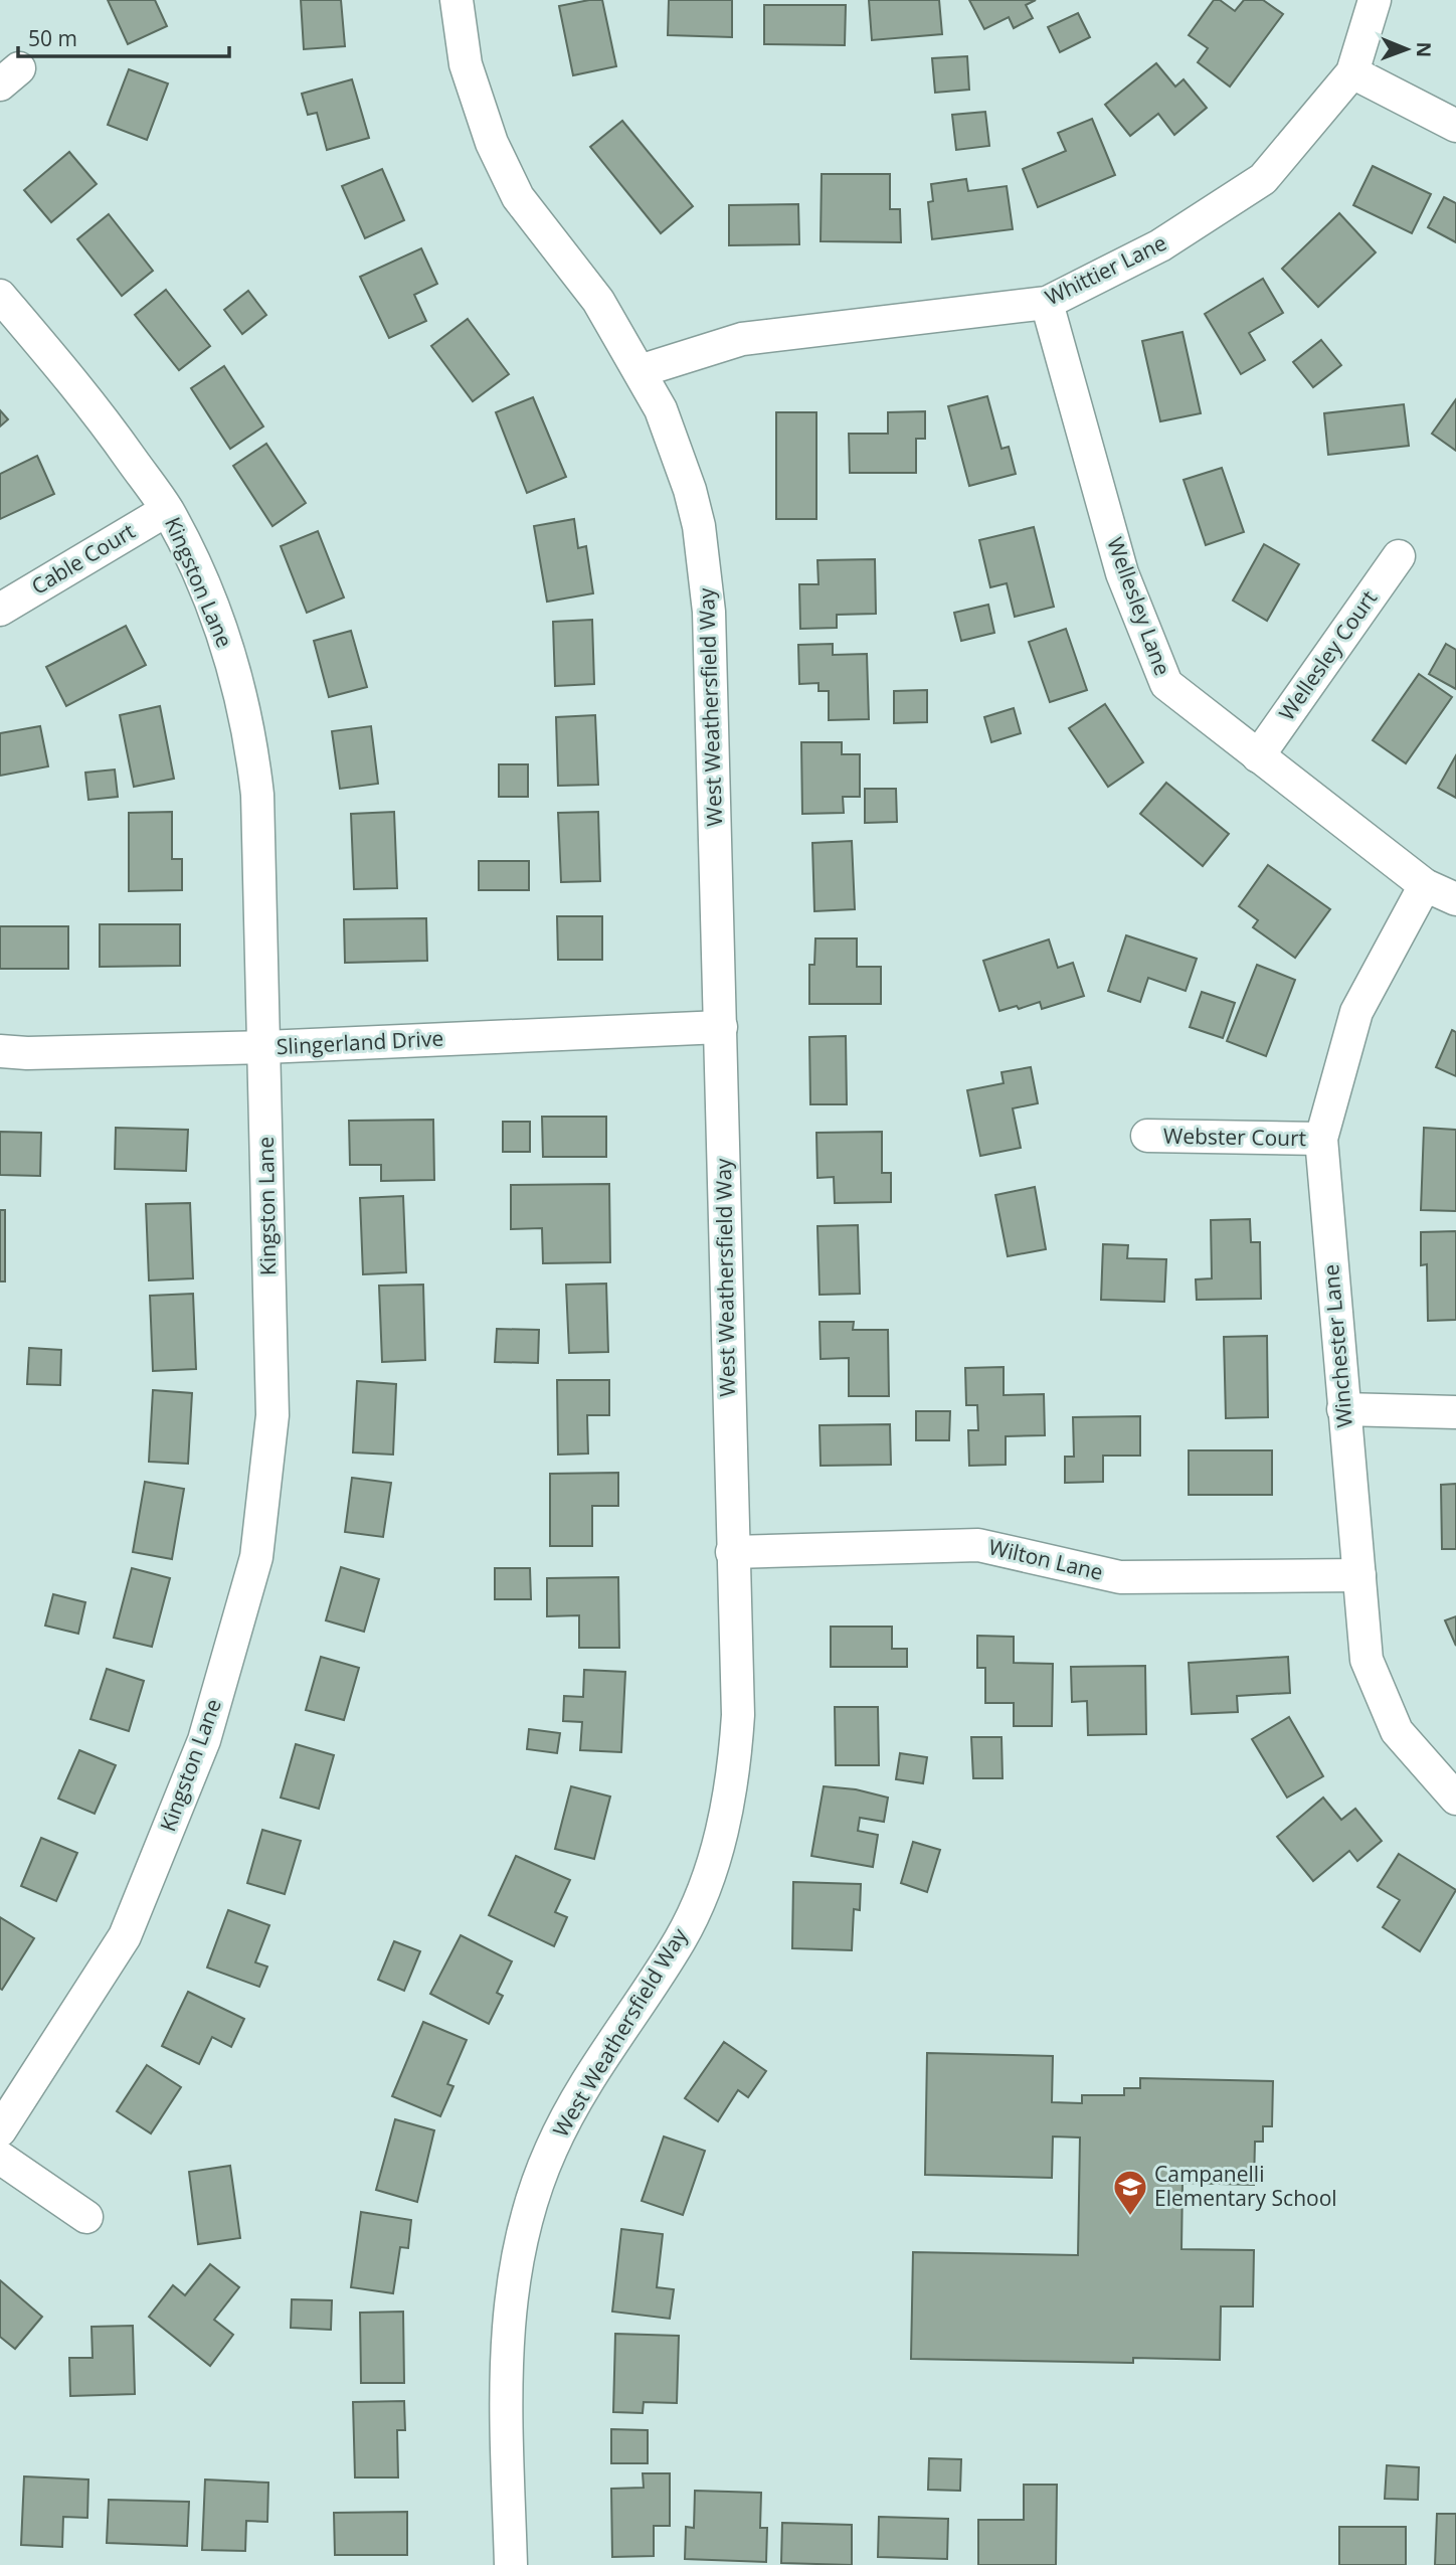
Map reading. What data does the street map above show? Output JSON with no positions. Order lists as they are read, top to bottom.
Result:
{
  "streets": {
    "street": [
      "Whittier Lane",
      "Cable Court",
      "Kingston Lane",
      "Wellesley Lane",
      "Wellesley Court",
      "West Weathersfield Way",
      "Slingerland Drive",
      "Webster Court",
      "Winchester Lane",
      "Wilton Lane"
    ]
  },
  "crossings": [
    ["Whittier Lane", "Wellesley Lane"],
    ["Whittier Lane", "West Weathersfield Way"],
    ["Cable Court", "Kingston Lane"],
    ["Kingston Lane", "Slingerland Drive"],
    ["Wellesley Lane", "Wellesley Court"],
    ["Wellesley Lane", "Winchester Lane"],
    ["West Weathersfield Way", "Slingerland Drive"],
    ["West Weathersfield Way", "Wilton Lane"],
    ["Webster Court", "Winchester Lane"],
    ["Winchester Lane", "Wilton Lane"]
  ],
  "places": {
    "school or university": ["Campanelli Elementary School"]
  },
  "scale_bar": "50 m",
  "north": "right"
}
